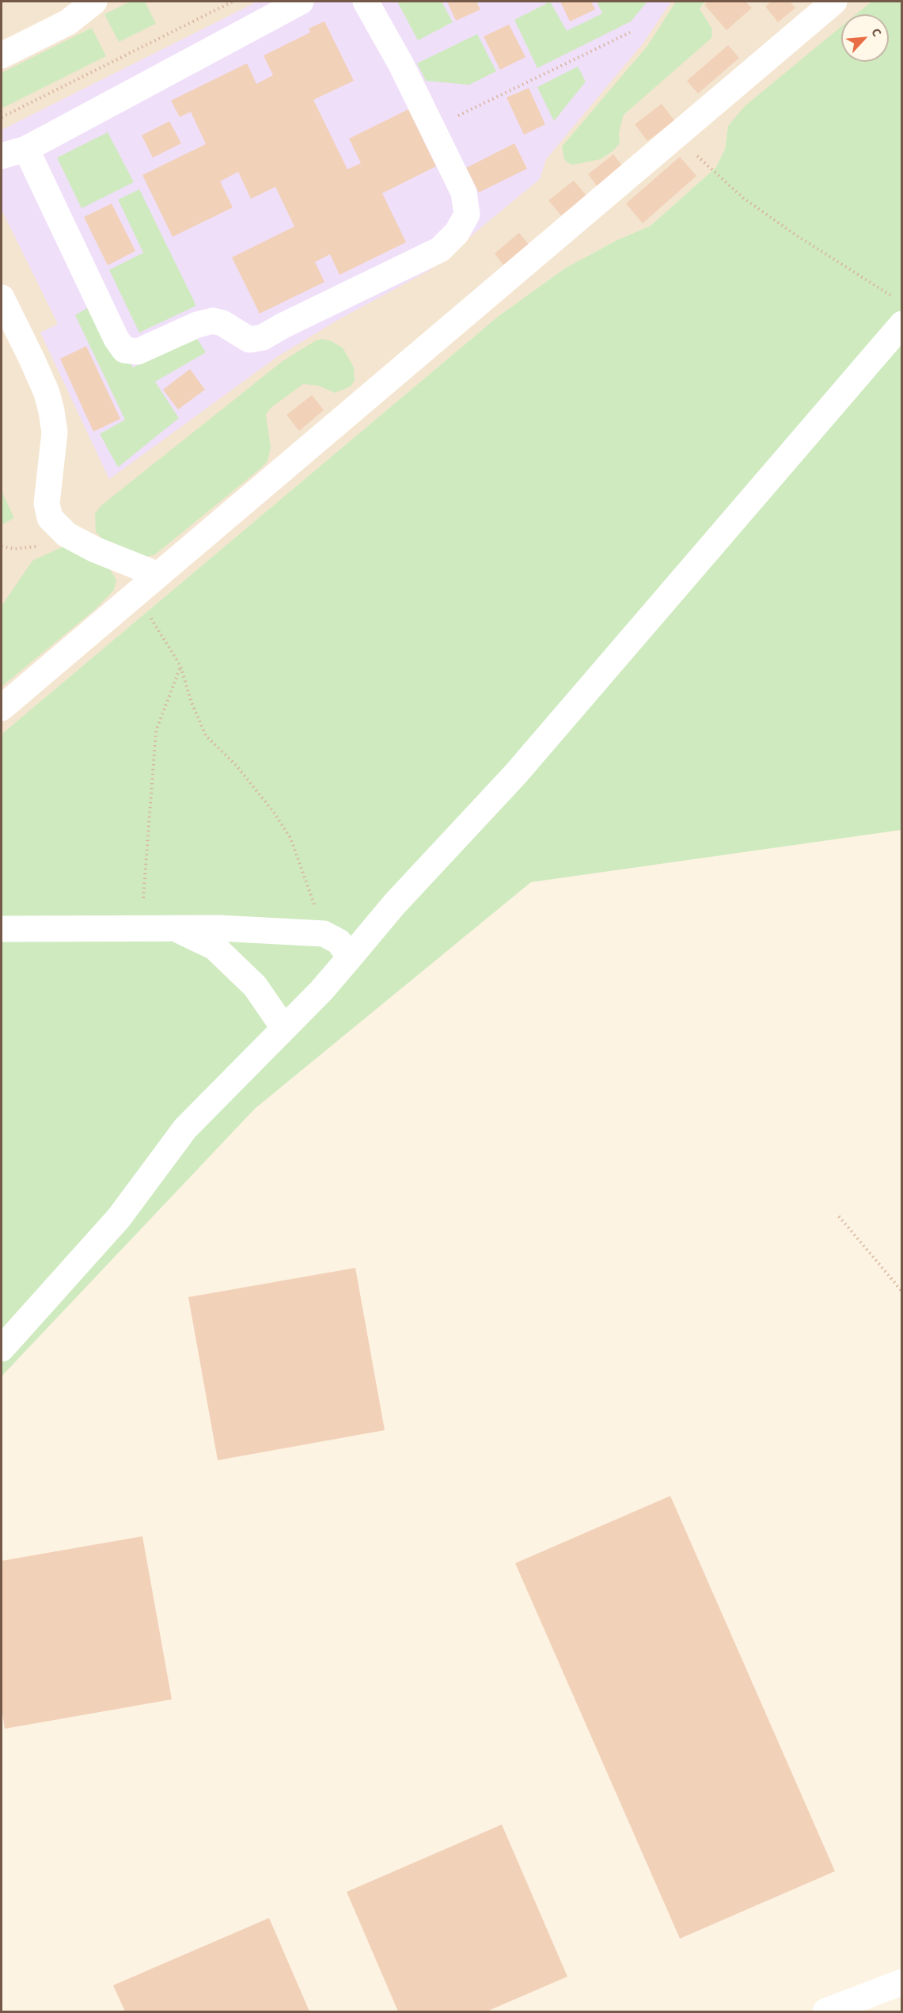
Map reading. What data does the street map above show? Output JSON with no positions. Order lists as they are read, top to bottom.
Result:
{
  "north": "top right"
}
